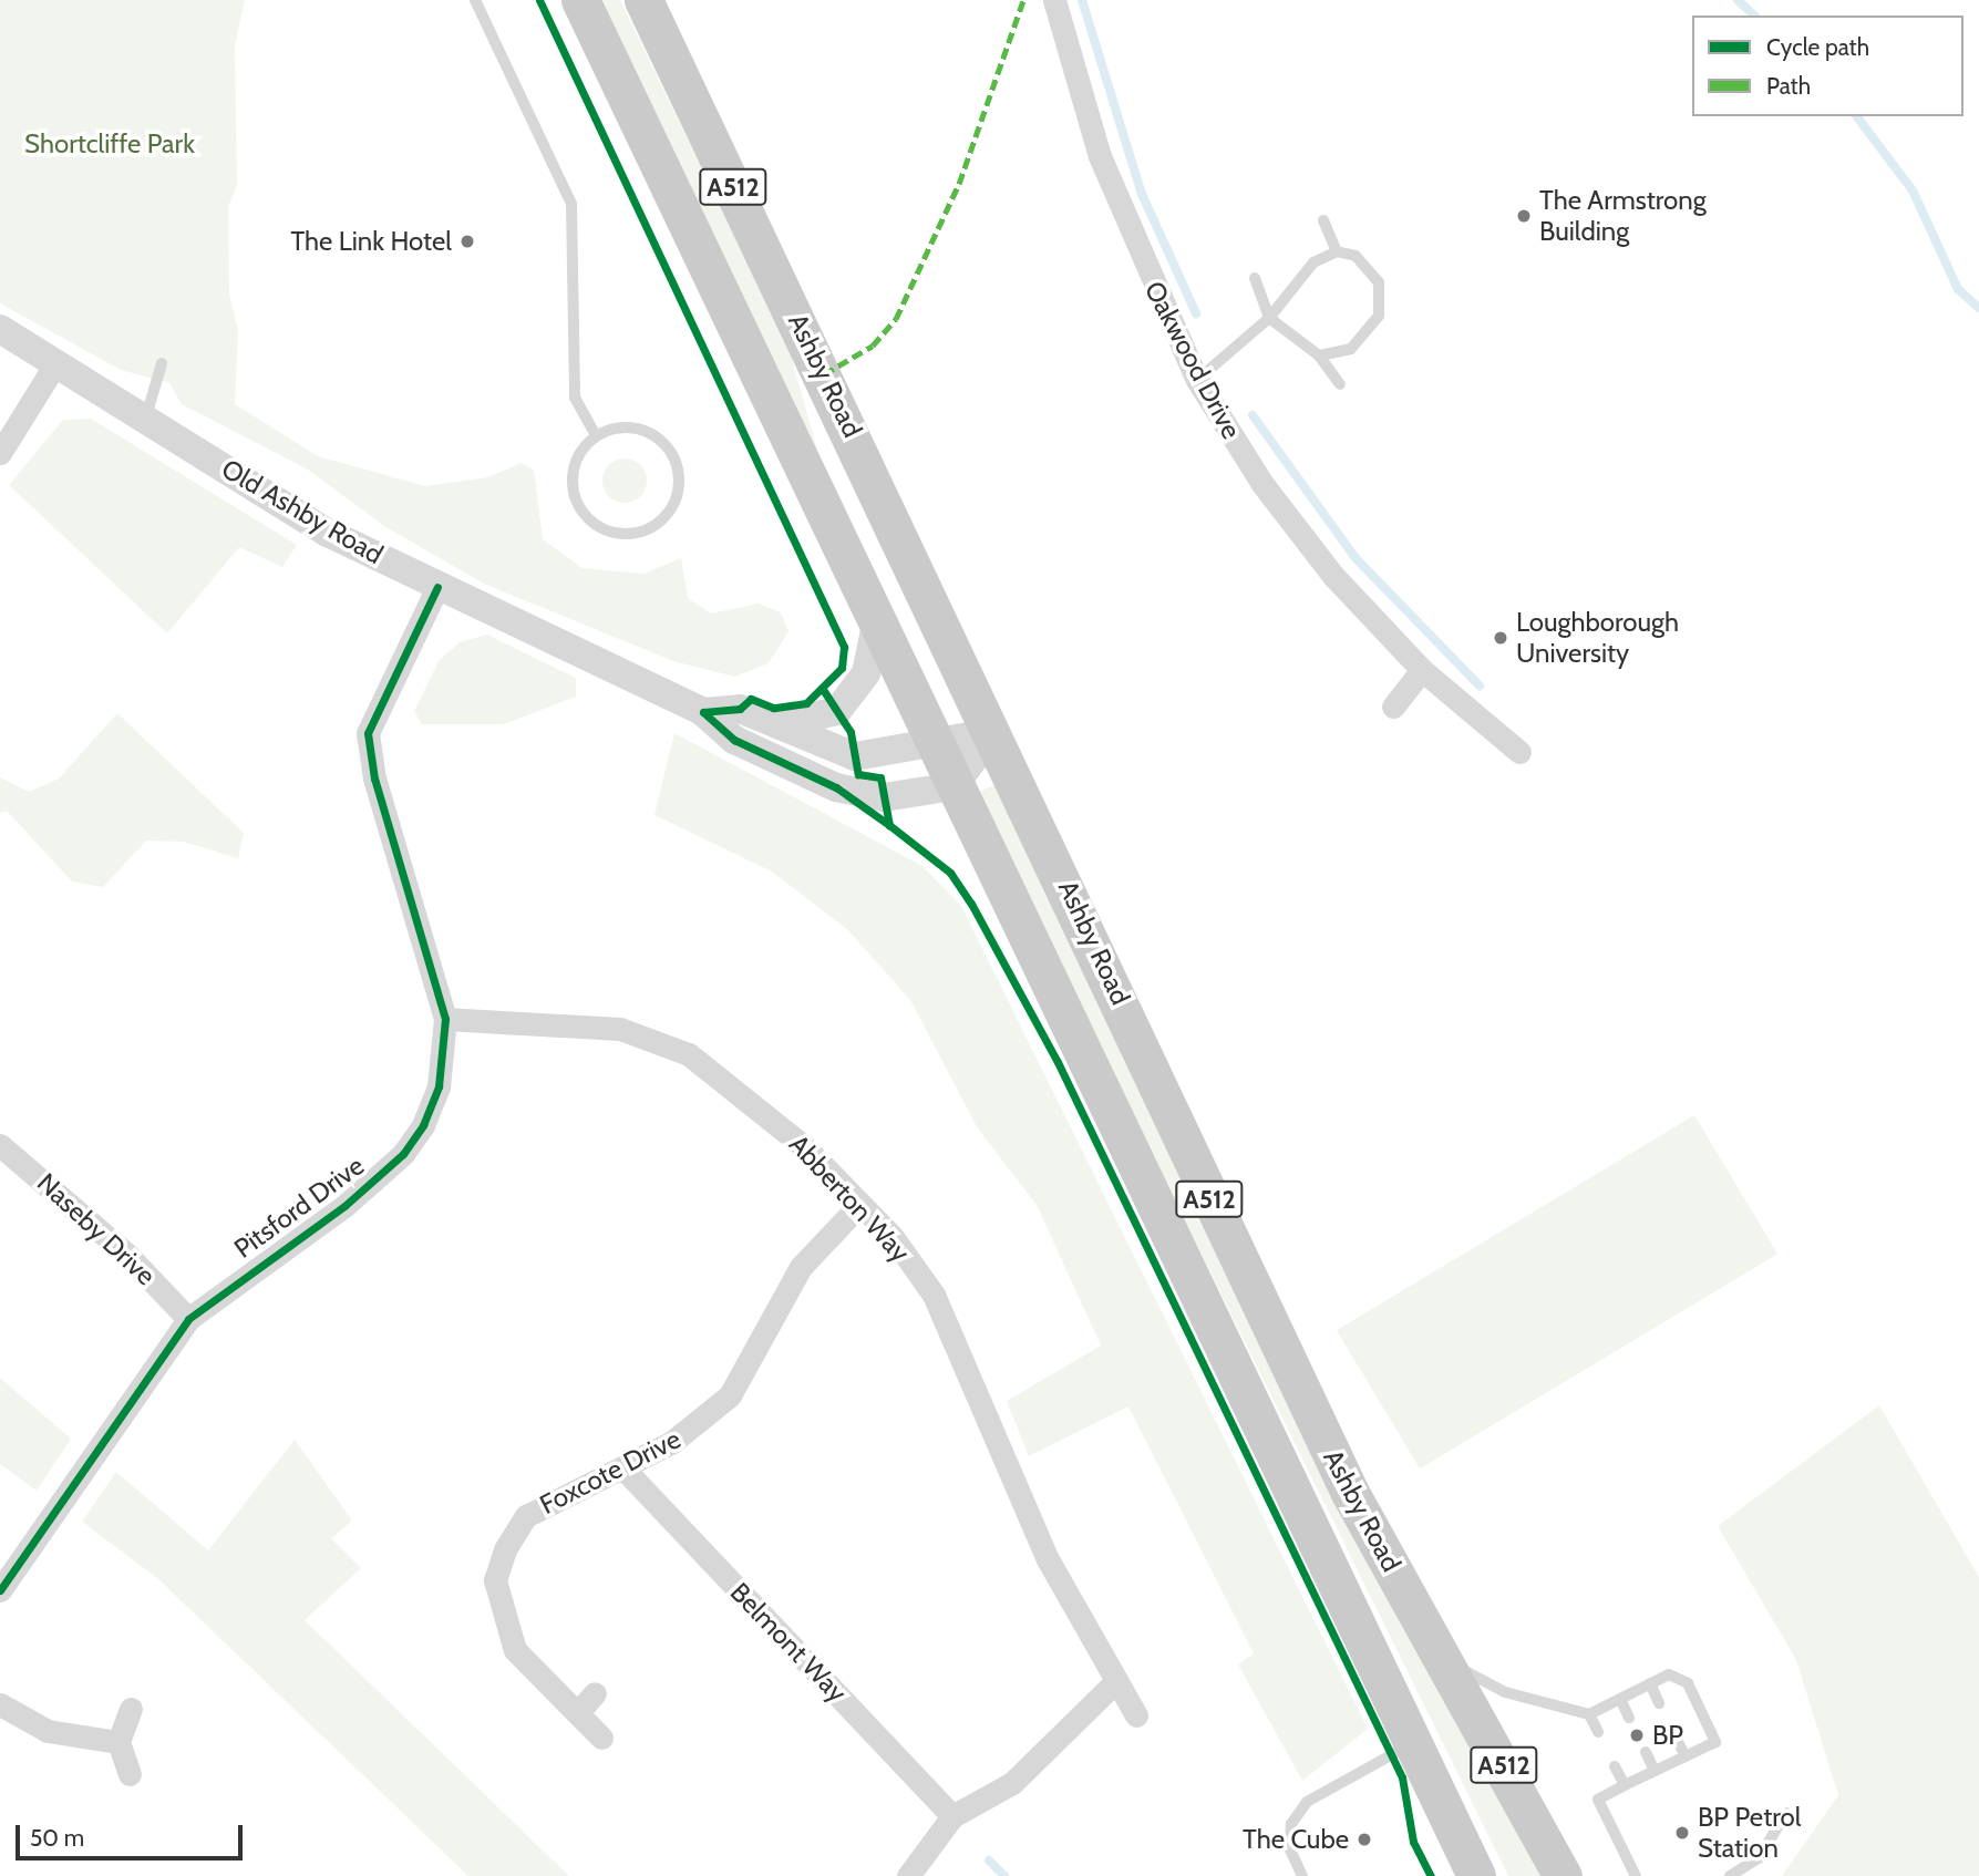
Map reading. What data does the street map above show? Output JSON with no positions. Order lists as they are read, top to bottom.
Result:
{
  "streets": {
    "main road": ["A512", "Ashby Road"],
    "street": [
      "Oakwood Drive",
      "Old Ashby Road",
      "Abberton Way",
      "Pitsford Drive",
      "Naseby Drive",
      "Foxcote Drive",
      "Belmont Way"
    ]
  },
  "crossings": [
    ["Ashby Road", "Old Ashby Road"],
    ["Old Ashby Road", "Pitsford Drive"],
    ["Abberton Way", "Pitsford Drive"],
    ["Abberton Way", "Foxcote Drive"],
    ["Pitsford Drive", "Naseby Drive"],
    ["Foxcote Drive", "Belmont Way"]
  ],
  "parks": ["Shortcliffe Park"],
  "places": [
    "The Armstrong Building",
    "The Link Hotel",
    "Loughborough University",
    "BP",
    "BP Petrol Station",
    "The Cube"
  ],
  "legend": ["Cycle path", "Path"],
  "scale_bar": "50 m"
}
